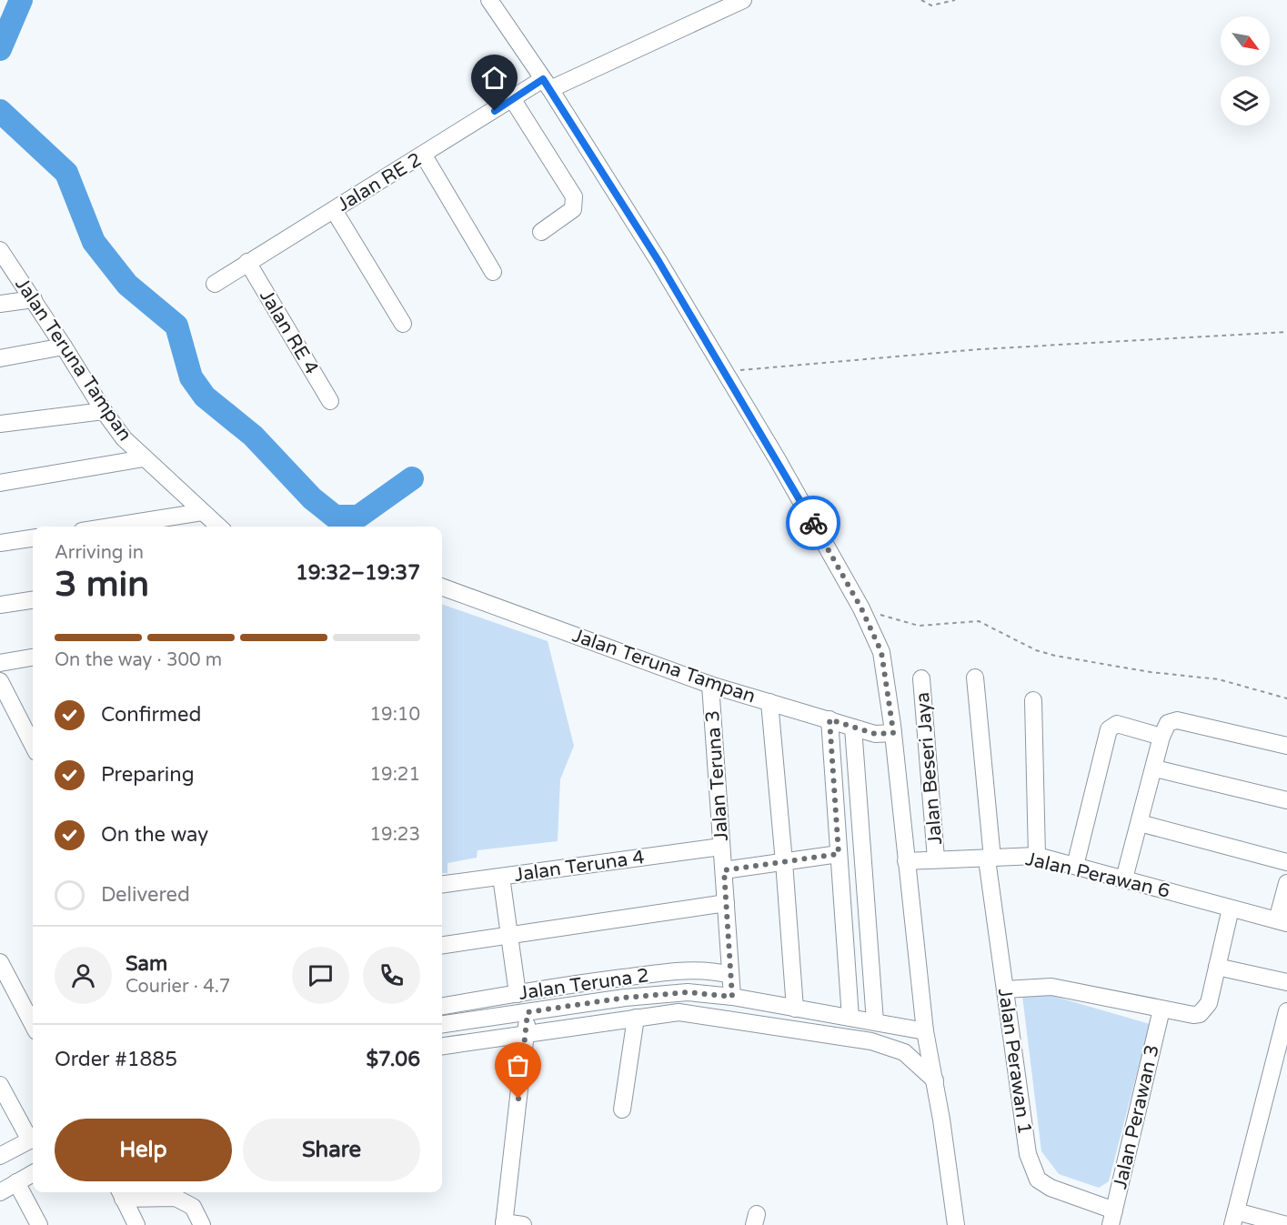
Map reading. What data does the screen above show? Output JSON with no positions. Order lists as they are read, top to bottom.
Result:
{
  "streets": {
    "street": [
      "Jalan RE 2",
      "Jalan RE 4",
      "Jalan Teruna Tampan",
      "Jalan Beseri Jaya",
      "Jalan Teruna 3",
      "Jalan Teruna 4",
      "Jalan Perawan 6",
      "Jalan Teruna 2",
      "Jalan Perawan 1",
      "Jalan Perawan 3"
    ]
  },
  "crossings": [
    ["Jalan RE 2", "Jalan RE 4"],
    ["Jalan Teruna Tampan", "Jalan Teruna 3"],
    ["Jalan Beseri Jaya", "Jalan Perawan 6"],
    ["Jalan Teruna 3", "Jalan Teruna 4"],
    ["Jalan Teruna 3", "Jalan Teruna 2"],
    ["Jalan Perawan 6", "Jalan Perawan 1"],
    ["Jalan Perawan 1", "Jalan Perawan 3"]
  ],
  "north": "bottom right",
  "page": {
    "heading": ["3 min", "Arriving in", "19:32–19:37"],
    "panel": [
      "Sam",
      "Courier · 4.7",
      "Order #1885",
      "$7.06"
    ],
    "bar": "On the way · 300 m",
    "list": [
      ["Confirmed", "19:10"],
      ["Preparing", "19:21"],
      ["On the way", "19:23"],
      "Delivered"
    ],
    "buttons": ["Help", "Share"]
  }
}
